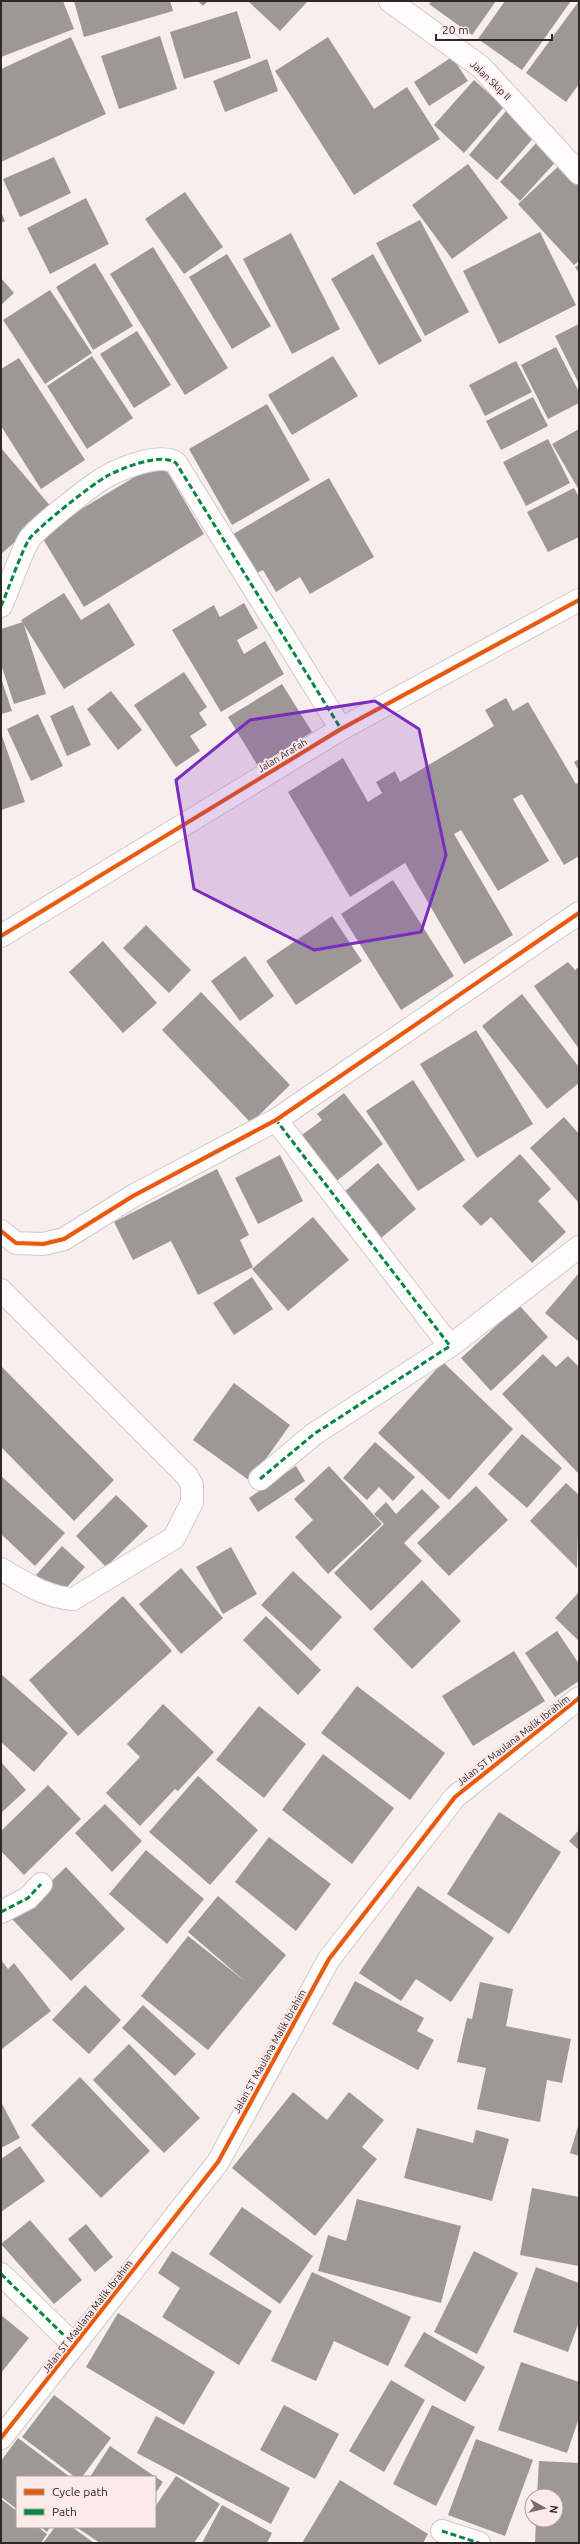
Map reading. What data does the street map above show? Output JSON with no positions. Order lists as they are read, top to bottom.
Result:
{
  "streets": {
    "street": ["Jalan Skip II", "Jalan Arafah", "Jalan ST Maulana Malik Ibrahim"]
  },
  "legend": ["Cycle path", "Path"],
  "scale_bar": "20 m",
  "north": "right"
}
